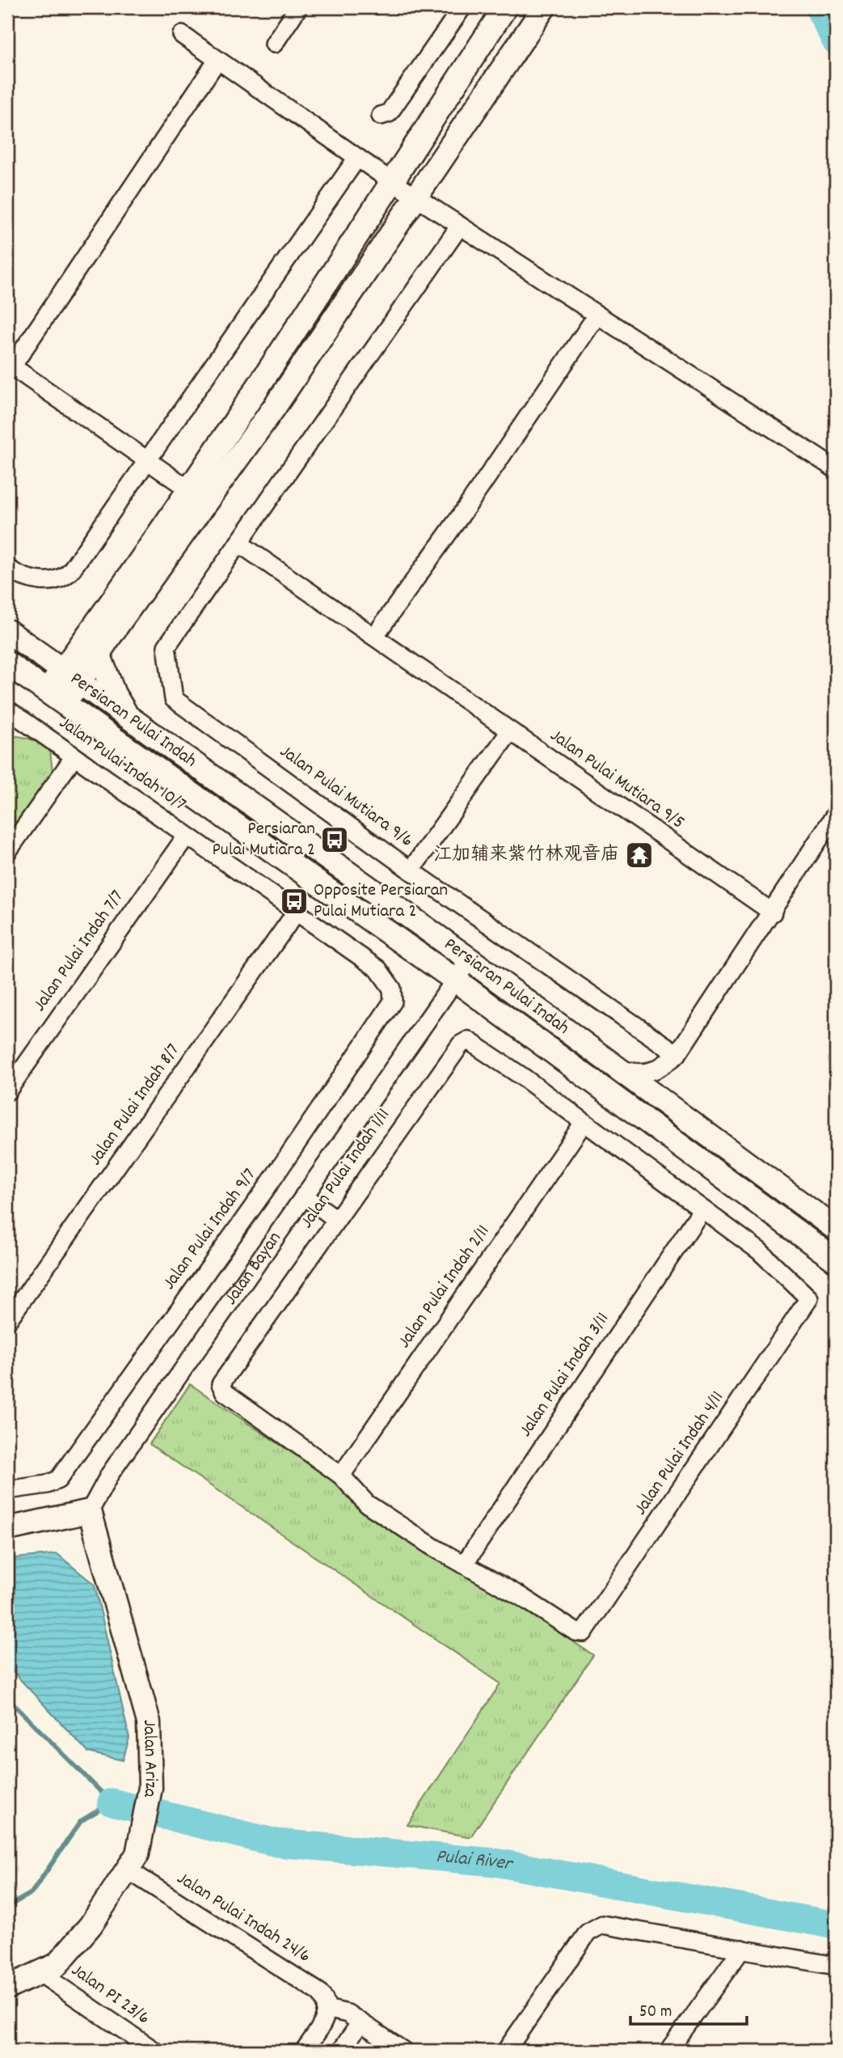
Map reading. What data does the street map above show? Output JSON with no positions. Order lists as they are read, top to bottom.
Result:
{
  "streets": {
    "street": [
      "Persiaran Pulai Indah",
      "Jalan Pulai Indah 10/7",
      "Jalan Pulai Mutiara 9/5",
      "Jalan Pulai Mutiara 9/6",
      "Jalan Pulai Indah 7/7",
      "Jalan Pulai Indah 8/7",
      "Jalan Pulai Indah 1/11",
      "Jalan Pulai Indah 9/7",
      "Jalan Bayan",
      "Jalan Pulai Indah 2/11",
      "Jalan Pulai Indah 3/11",
      "Jalan Pulai Indah 4/11",
      "Jalan Ariza",
      "Jalan Pulai Indah 24/6",
      "Jalan PI 23/6"
    ]
  },
  "crossings": [
    ["Persiaran Pulai Indah", "Jalan Bayan"],
    ["Jalan Pulai Indah 10/7", "Jalan Pulai Indah 7/7"],
    ["Jalan Pulai Indah 10/7", "Jalan Pulai Indah 8/7"],
    ["Jalan Pulai Indah 10/7", "Jalan Pulai Indah 9/7"],
    ["Jalan Pulai Mutiara 9/5", "Jalan Pulai Mutiara 9/6"],
    ["Jalan Pulai Indah 1/11", "Jalan Pulai Indah 2/11"],
    ["Jalan Bayan", "Jalan Ariza"],
    ["Jalan Pulai Indah 3/11", "Jalan Pulai Indah 4/11"],
    ["Jalan Ariza", "Jalan Pulai Indah 24/6"],
    ["Jalan Ariza", "Jalan PI 23/6"]
  ],
  "water": ["Pulai River"],
  "places": {
    "bus stop": ["Persiaran Pulai Mutiara 2", "Opposite Persiaran Pulai Mutiara 2"],
    "temple": ["江加辅来紫竹林观音庙"]
  },
  "scale_bar": "50 m"
}
